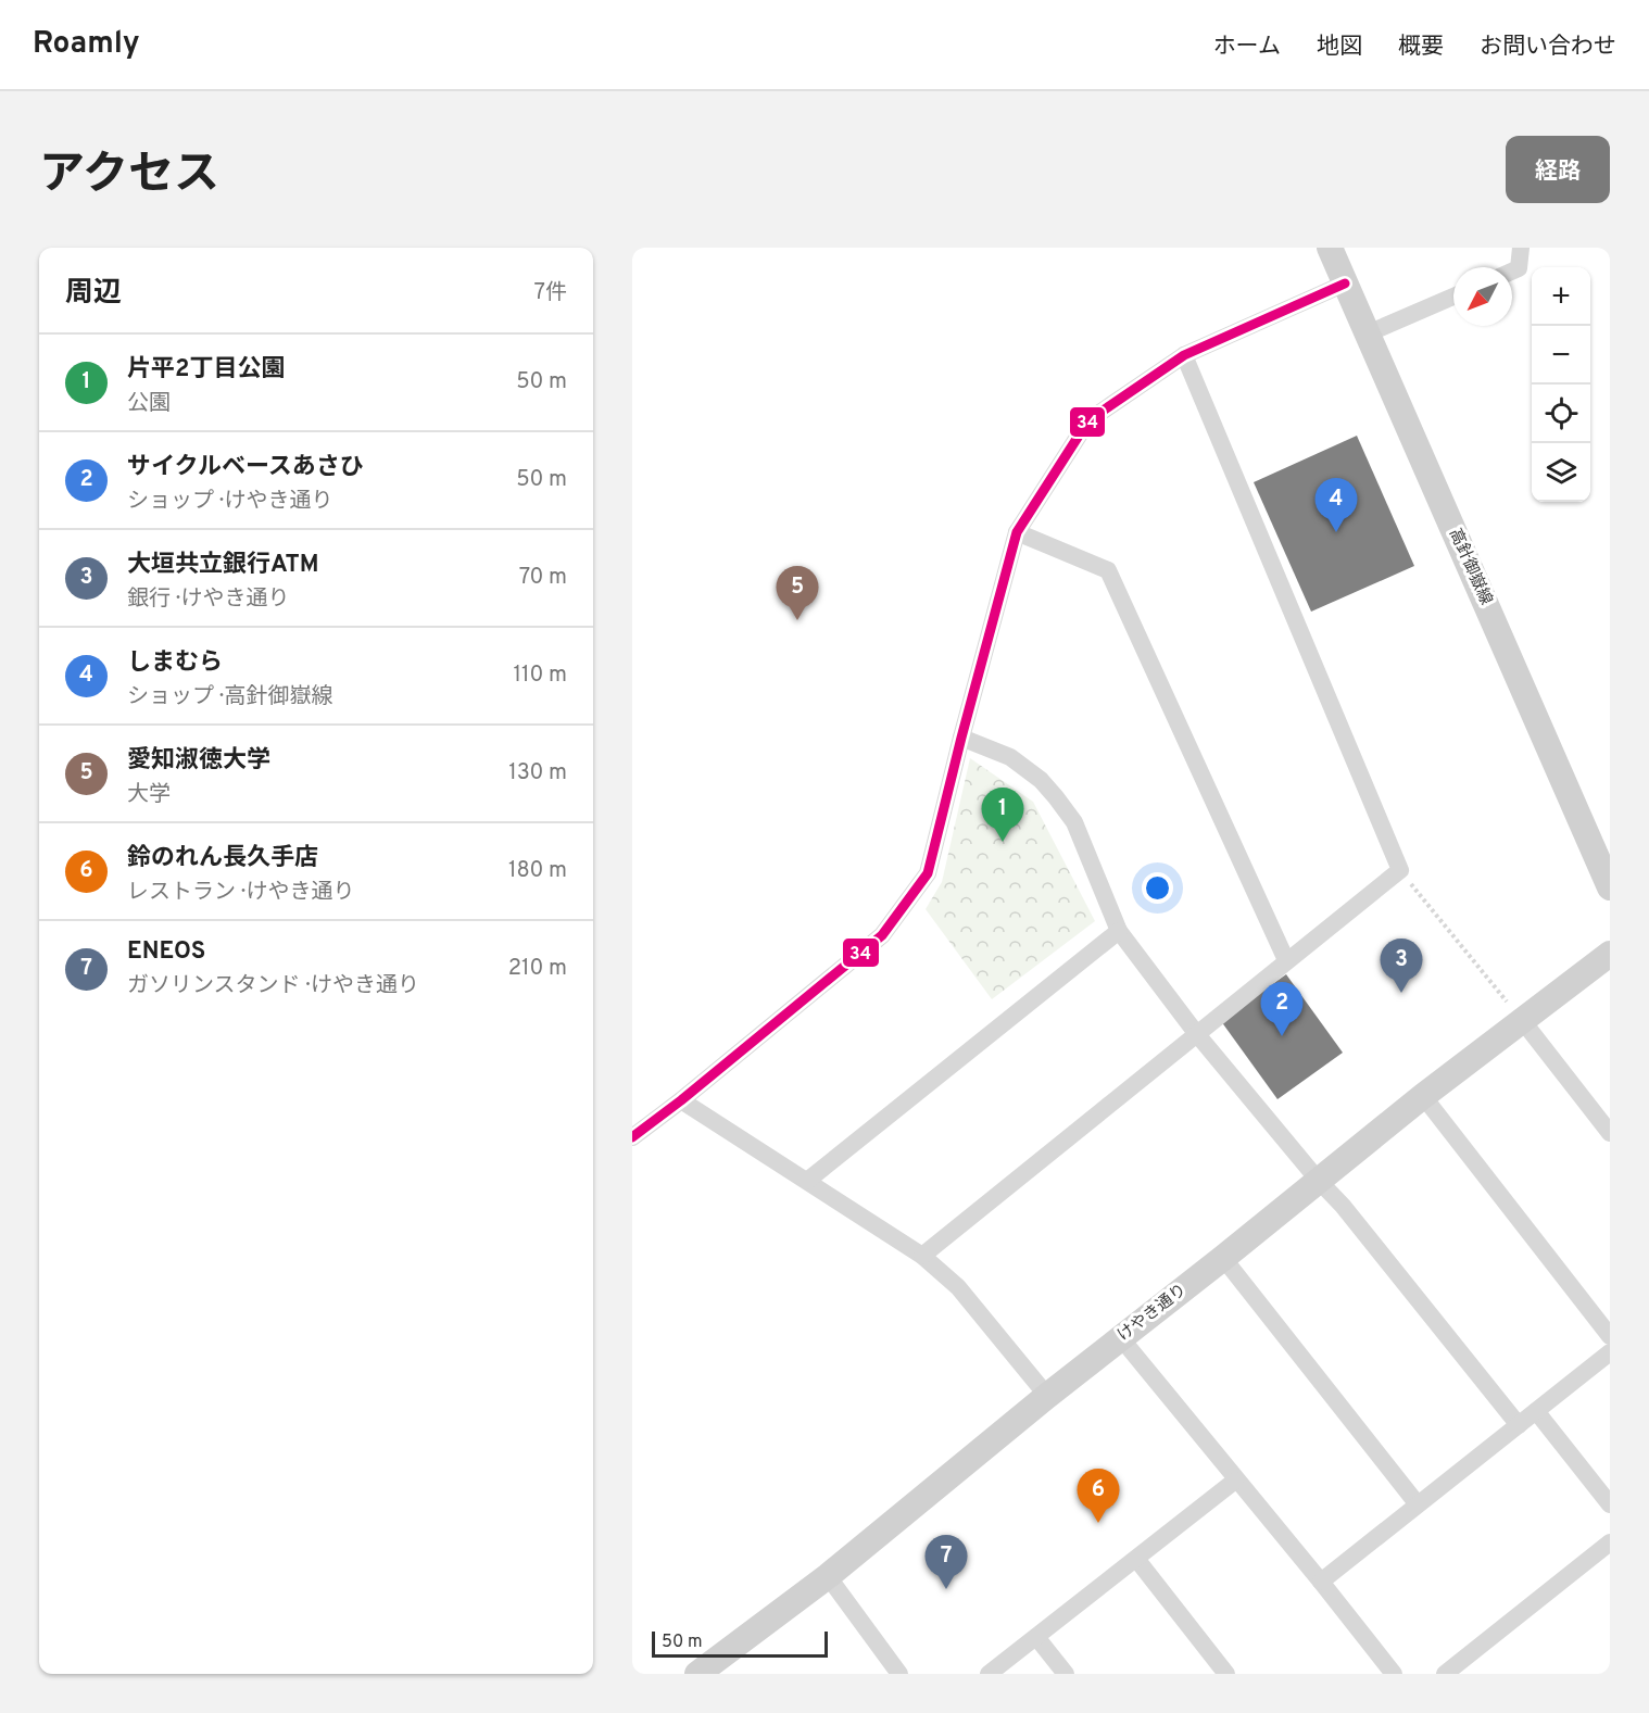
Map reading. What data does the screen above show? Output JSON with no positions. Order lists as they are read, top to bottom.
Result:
{
  "streets": {
    "street": ["高針御嶽線", "けやき通り"]
  },
  "lines": ["transit line 34"],
  "scale_bar": "50 m",
  "north": "bottom left",
  "page": {
    "header": "Roamly",
    "nav": [
      "ホーム",
      "地図",
      "概要",
      "お問い合わせ"
    ],
    "title": "アクセス",
    "buttons": "経路",
    "heading": ["周辺", "7件"],
    "map_buttons": ["+", "−"],
    "list": [
      {
        "mark": "1",
        "name": "片平2丁目公園",
        "note": "公園",
        "value": "50 m"
      },
      {
        "mark": "2",
        "name": "サイクルベースあさひ",
        "note": "ショップ · けやき通り",
        "value": "50 m"
      },
      {
        "mark": "3",
        "name": "大垣共立銀行ATM",
        "note": "銀行 · けやき通り",
        "value": "70 m"
      },
      {
        "mark": "4",
        "name": "しまむら",
        "note": "ショップ · 高針御嶽線",
        "value": "110 m"
      },
      {
        "mark": "5",
        "name": "愛知淑徳大学",
        "note": "大学",
        "value": "130 m"
      },
      {
        "mark": "6",
        "name": "鈴のれん長久手店",
        "note": "レストラン · けやき通り",
        "value": "180 m"
      },
      {
        "mark": "7",
        "name": "ENEOS",
        "note": "ガソリンスタンド · けやき通り",
        "value": "210 m"
      }
    ],
    "pins": [
      "4",
      "5",
      "1",
      "3",
      "2",
      "6",
      "7"
    ],
    "scale": "50 m"
  }
}
